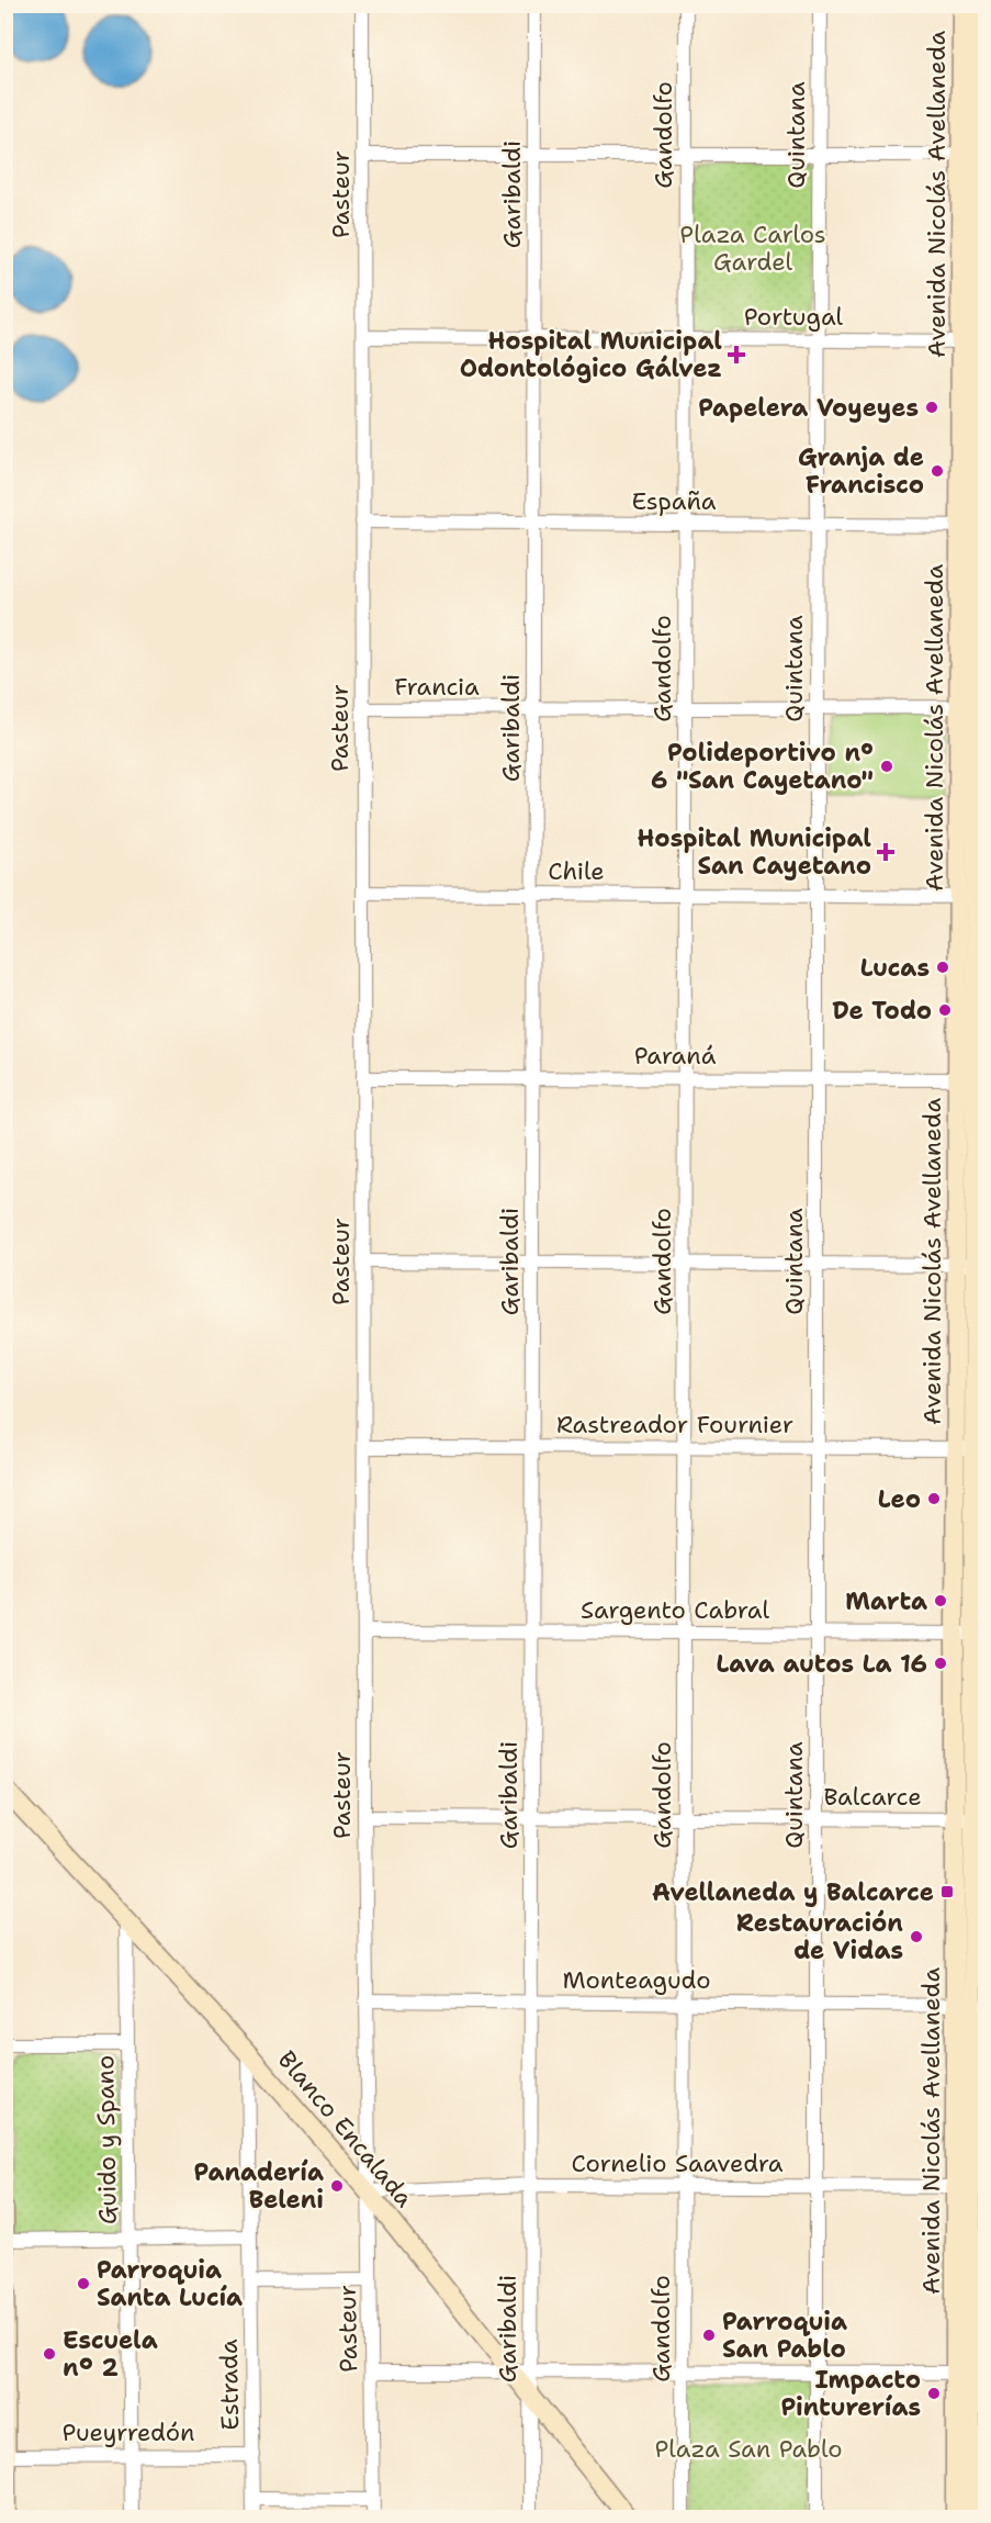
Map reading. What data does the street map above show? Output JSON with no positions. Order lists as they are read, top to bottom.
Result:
{
  "streets": {
    "main road": ["Avenida Nicolás Avellaneda", "Blanco Encalada"],
    "street": [
      "Gandolfo",
      "Quintana",
      "Pasteur",
      "Garibaldi",
      "Portugal",
      "España",
      "Francia",
      "Chile",
      "Paraná",
      "Rastreador Fournier",
      "Sargento Cabral",
      "Balcarce",
      "Monteagudo",
      "Guido y Spano",
      "Cornelio Saavedra",
      "Estrada",
      "Pueyrredón"
    ]
  },
  "crossings": [
    ["Gandolfo", "Portugal"],
    ["Gandolfo", "España"],
    ["Gandolfo", "Francia"],
    ["Gandolfo", "Chile"],
    ["Gandolfo", "Paraná"],
    ["Gandolfo", "Rastreador Fournier"],
    ["Gandolfo", "Sargento Cabral"],
    ["Gandolfo", "Balcarce"],
    ["Gandolfo", "Monteagudo"],
    ["Gandolfo", "Cornelio Saavedra"],
    ["Quintana", "Portugal"],
    ["Quintana", "España"],
    ["Quintana", "Francia"],
    ["Quintana", "Chile"],
    ["Quintana", "Paraná"],
    ["Quintana", "Rastreador Fournier"],
    ["Quintana", "Sargento Cabral"],
    ["Quintana", "Balcarce"],
    ["Quintana", "Monteagudo"],
    ["Quintana", "Cornelio Saavedra"],
    ["Pasteur", "Portugal"],
    ["Pasteur", "España"],
    ["Pasteur", "Francia"],
    ["Pasteur", "Chile"],
    ["Pasteur", "Paraná"],
    ["Pasteur", "Rastreador Fournier"],
    ["Pasteur", "Sargento Cabral"],
    ["Pasteur", "Balcarce"],
    ["Pasteur", "Monteagudo"],
    ["Pasteur", "Blanco Encalada"],
    ["Pasteur", "Cornelio Saavedra"],
    ["Garibaldi", "Portugal"],
    ["Garibaldi", "España"],
    ["Garibaldi", "Francia"],
    ["Garibaldi", "Chile"],
    ["Garibaldi", "Paraná"],
    ["Garibaldi", "Rastreador Fournier"],
    ["Garibaldi", "Sargento Cabral"],
    ["Garibaldi", "Balcarce"],
    ["Garibaldi", "Monteagudo"],
    ["Garibaldi", "Blanco Encalada"],
    ["Garibaldi", "Cornelio Saavedra"],
    ["Avenida Nicolás Avellaneda", "Portugal"],
    ["Avenida Nicolás Avellaneda", "España"],
    ["Avenida Nicolás Avellaneda", "Francia"],
    ["Avenida Nicolás Avellaneda", "Chile"],
    ["Avenida Nicolás Avellaneda", "Paraná"],
    ["Avenida Nicolás Avellaneda", "Rastreador Fournier"],
    ["Avenida Nicolás Avellaneda", "Sargento Cabral"],
    ["Avenida Nicolás Avellaneda", "Balcarce"],
    ["Avenida Nicolás Avellaneda", "Monteagudo"],
    ["Avenida Nicolás Avellaneda", "Cornelio Saavedra"],
    ["Blanco Encalada", "Guido y Spano"],
    ["Blanco Encalada", "Cornelio Saavedra"],
    ["Blanco Encalada", "Estrada"],
    ["Guido y Spano", "Pueyrredón"],
    ["Estrada", "Pueyrredón"]
  ],
  "parks": ["Plaza Carlos Gardel", "Plaza San Pablo"],
  "places": {
    "health": ["Hospital Municipal Odontológico Gálvez", "Hospital Municipal San Cayetano"],
    "other": [
      "Papelera Voyeyes",
      "Granja de Francisco",
      "Polideportivo nº 6 \"San Cayetano\"",
      "Lucas",
      "De Todo",
      "Leo",
      "Marta",
      "Lava autos La 16",
      "Restauración de Vidas",
      "Panadería Beleni",
      "Parroquia Santa Lucía",
      "Parroquia San Pablo",
      "Escuela n° 2",
      "Impacto Pinturerías"
    ],
    "transit": ["Avellaneda y Balcarce"]
  }
}
